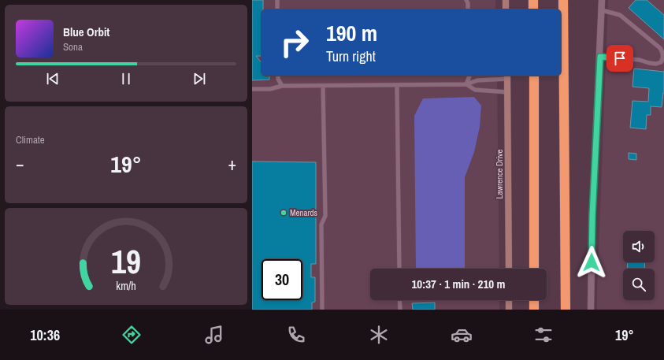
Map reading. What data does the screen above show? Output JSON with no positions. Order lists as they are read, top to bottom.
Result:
{
  "streets": {
    "main road": ["Lawrence Drive"]
  },
  "places": ["Menards"],
  "page": {
    "turn": ["190 m", "Turn right"],
    "song": ["Blue Orbit", "Sona"],
    "tile": "Climate",
    "heat": ["−", "19°", "+"],
    "limit": "30",
    "trip": "10:37 · 1 min · 210 m",
    "tabs": ["10:36", "19°"],
    "gauge": ["19", "km/h"]
  }
}
